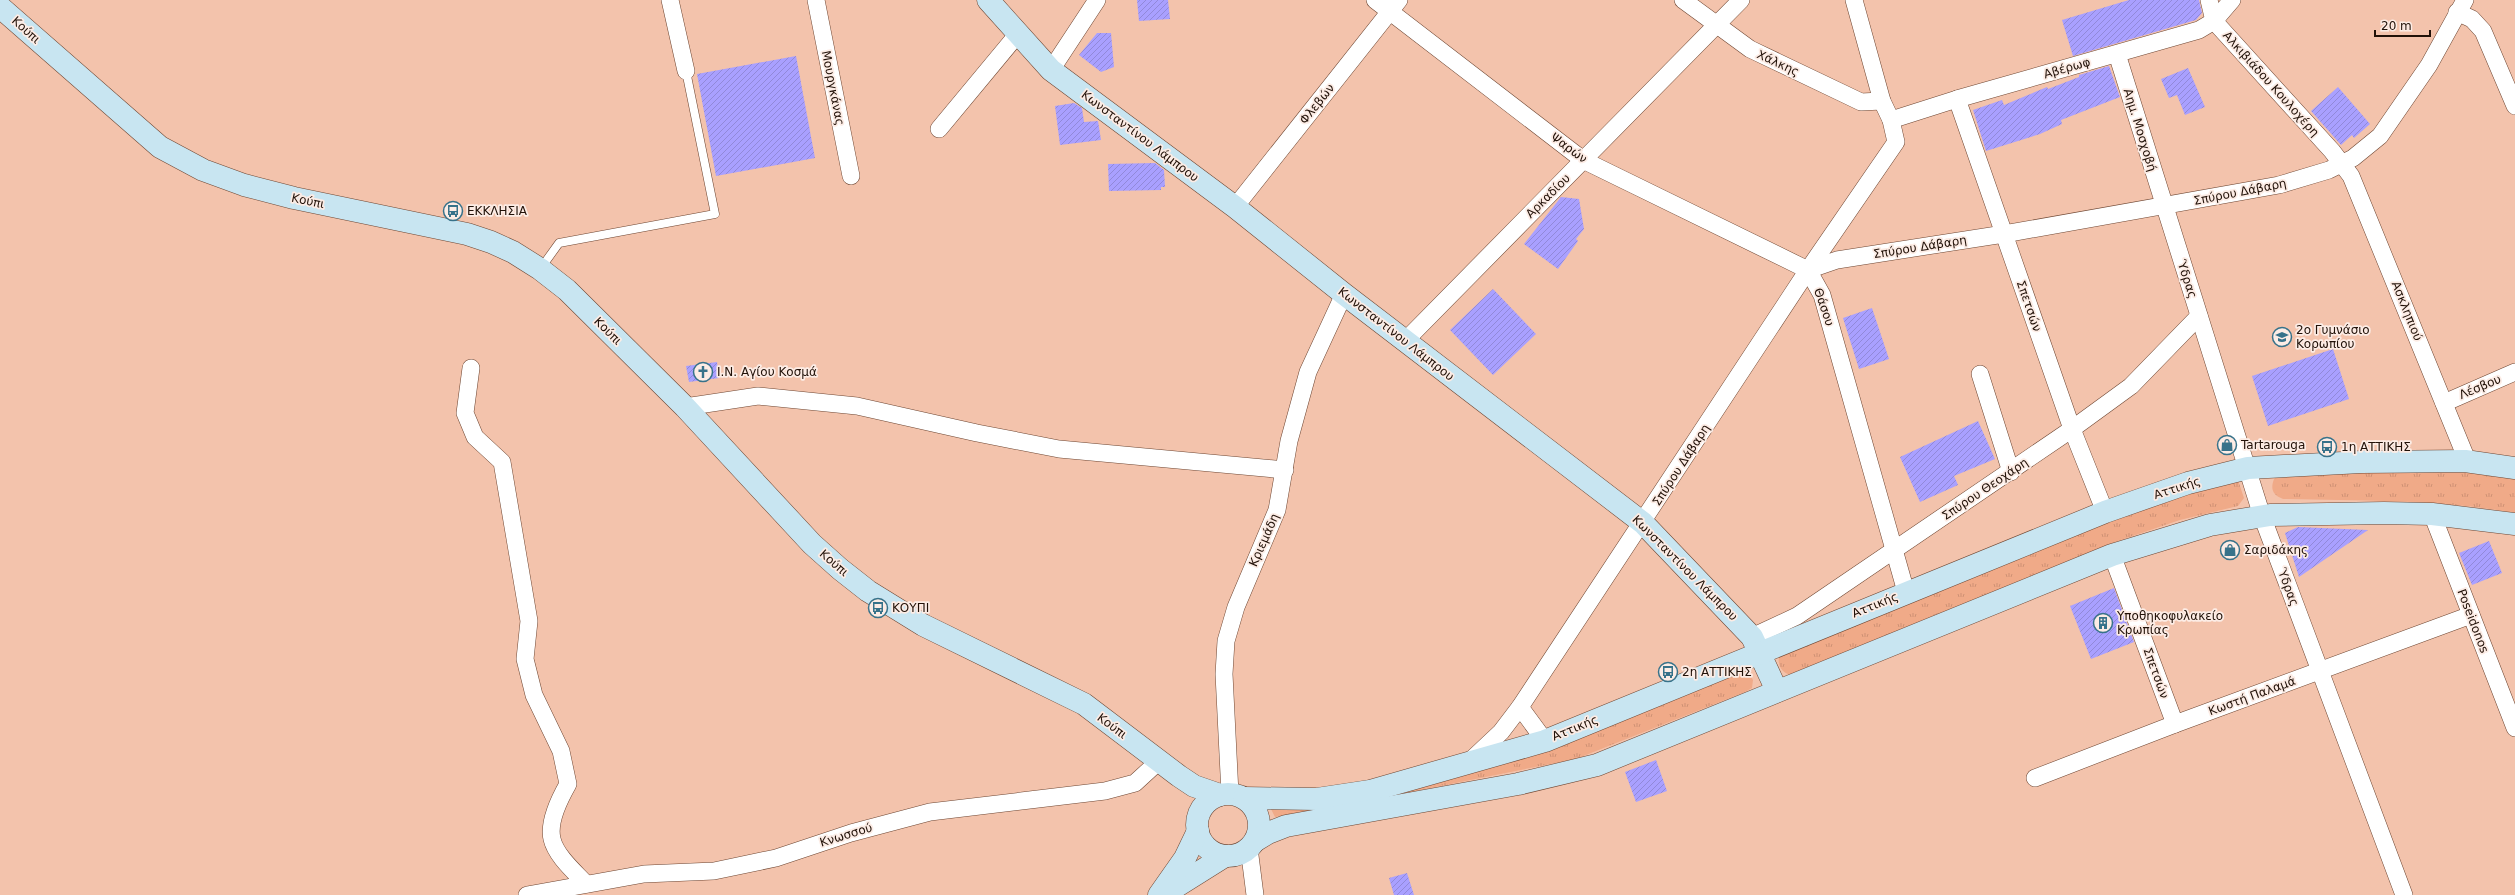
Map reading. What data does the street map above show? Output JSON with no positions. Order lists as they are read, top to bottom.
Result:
{
  "streets": {
    "main road": ["Κούπι", "Κωνσταντίνου Λάμπρου", "Αττικής"],
    "street": [
      "Χάλκης",
      "Αβέρωφ",
      "Αλκιβιάδου Κουλοχέρη",
      "Μουργκάνας",
      "Φλεβών",
      "Αημ. Μοσχοβή",
      "Ψαρών",
      "Σπύρου Δάβαρη",
      "Αρκαδίου",
      "Ύδρας",
      "Σπετσών",
      "Θάσου",
      "Ασκληπιού",
      "Λέσβου",
      "Σπύρου Θεοχάρη",
      "Κριεμάδη",
      "Poseidonos",
      "Κωστή Παλαμά",
      "Κνωσσού"
    ]
  },
  "crossings": [
    ["Κούπι", "Κνωσσού"],
    ["Χάλκης", "Αρκαδίου"],
    ["Αβέρωφ", "Αλκιβιάδου Κουλοχέρη"],
    ["Αβέρωφ", "Αημ. Μοσχοβή"],
    ["Αβέρωφ", "Σπετσών"],
    ["Αλκιβιάδου Κουλοχέρη", "Σπύρου Δάβαρη"],
    ["Αλκιβιάδου Κουλοχέρη", "Ασκληπιού"],
    ["Φλεβών", "Κωνσταντίνου Λάμπρου"],
    ["Φλεβών", "Ψαρών"],
    ["Αημ. Μοσχοβή", "Σπύρου Δάβαρη"],
    ["Αημ. Μοσχοβή", "Ύδρας"],
    ["Κωνσταντίνου Λάμπρου", "Σπύρου Δάβαρη"],
    ["Κωνσταντίνου Λάμπρου", "Αρκαδίου"],
    ["Κωνσταντίνου Λάμπρου", "Αττικής"],
    ["Κωνσταντίνου Λάμπρου", "Σπύρου Θεοχάρη"],
    ["Κωνσταντίνου Λάμπρου", "Κριεμάδη"],
    ["Ψαρών", "Σπύρου Δάβαρη"],
    ["Ψαρών", "Αρκαδίου"],
    ["Ψαρών", "Θάσου"],
    ["Σπύρου Δάβαρη", "Ύδρας"],
    ["Σπύρου Δάβαρη", "Σπετσών"],
    ["Σπύρου Δάβαρη", "Θάσου"],
    ["Σπύρου Δάβαρη", "Ασκληπιού"],
    ["Σπύρου Δάβαρη", "Αττικής"],
    ["Ύδρας", "Αττικής"],
    ["Ύδρας", "Σπύρου Θεοχάρη"],
    ["Ύδρας", "Κωστή Παλαμά"],
    ["Σπετσών", "Αττικής"],
    ["Σπετσών", "Σπύρου Θεοχάρη"],
    ["Σπετσών", "Κωστή Παλαμά"],
    ["Θάσου", "Αττικής"],
    ["Θάσου", "Σπύρου Θεοχάρη"],
    ["Ασκληπιού", "Λέσβου"],
    ["Ασκληπιού", "Αττικής"],
    ["Αττικής", "Σπύρου Θεοχάρη"],
    ["Αττικής", "Κριεμάδη"],
    ["Poseidonos", "Κωστή Παλαμά"]
  ],
  "places": {
    "bus stop": [
      "ΕΚΚΛΗΣΙΑ",
      "1η ΑΤΤΙΚΗΣ",
      "ΚΟΥΠΙ",
      "2η ΑΤΤΙΚΗΣ"
    ],
    "school or university": ["2ο Γυμνάσιο Κορωπίου"],
    "church": ["Ι.Ν. Αγίου Κοσμά"],
    "shop": ["Tartarouga", "Σαριδάκης"],
    "building": ["Υποθηκοφυλακείο Κρωπίας"]
  },
  "scale_bar": "20 m"
}
